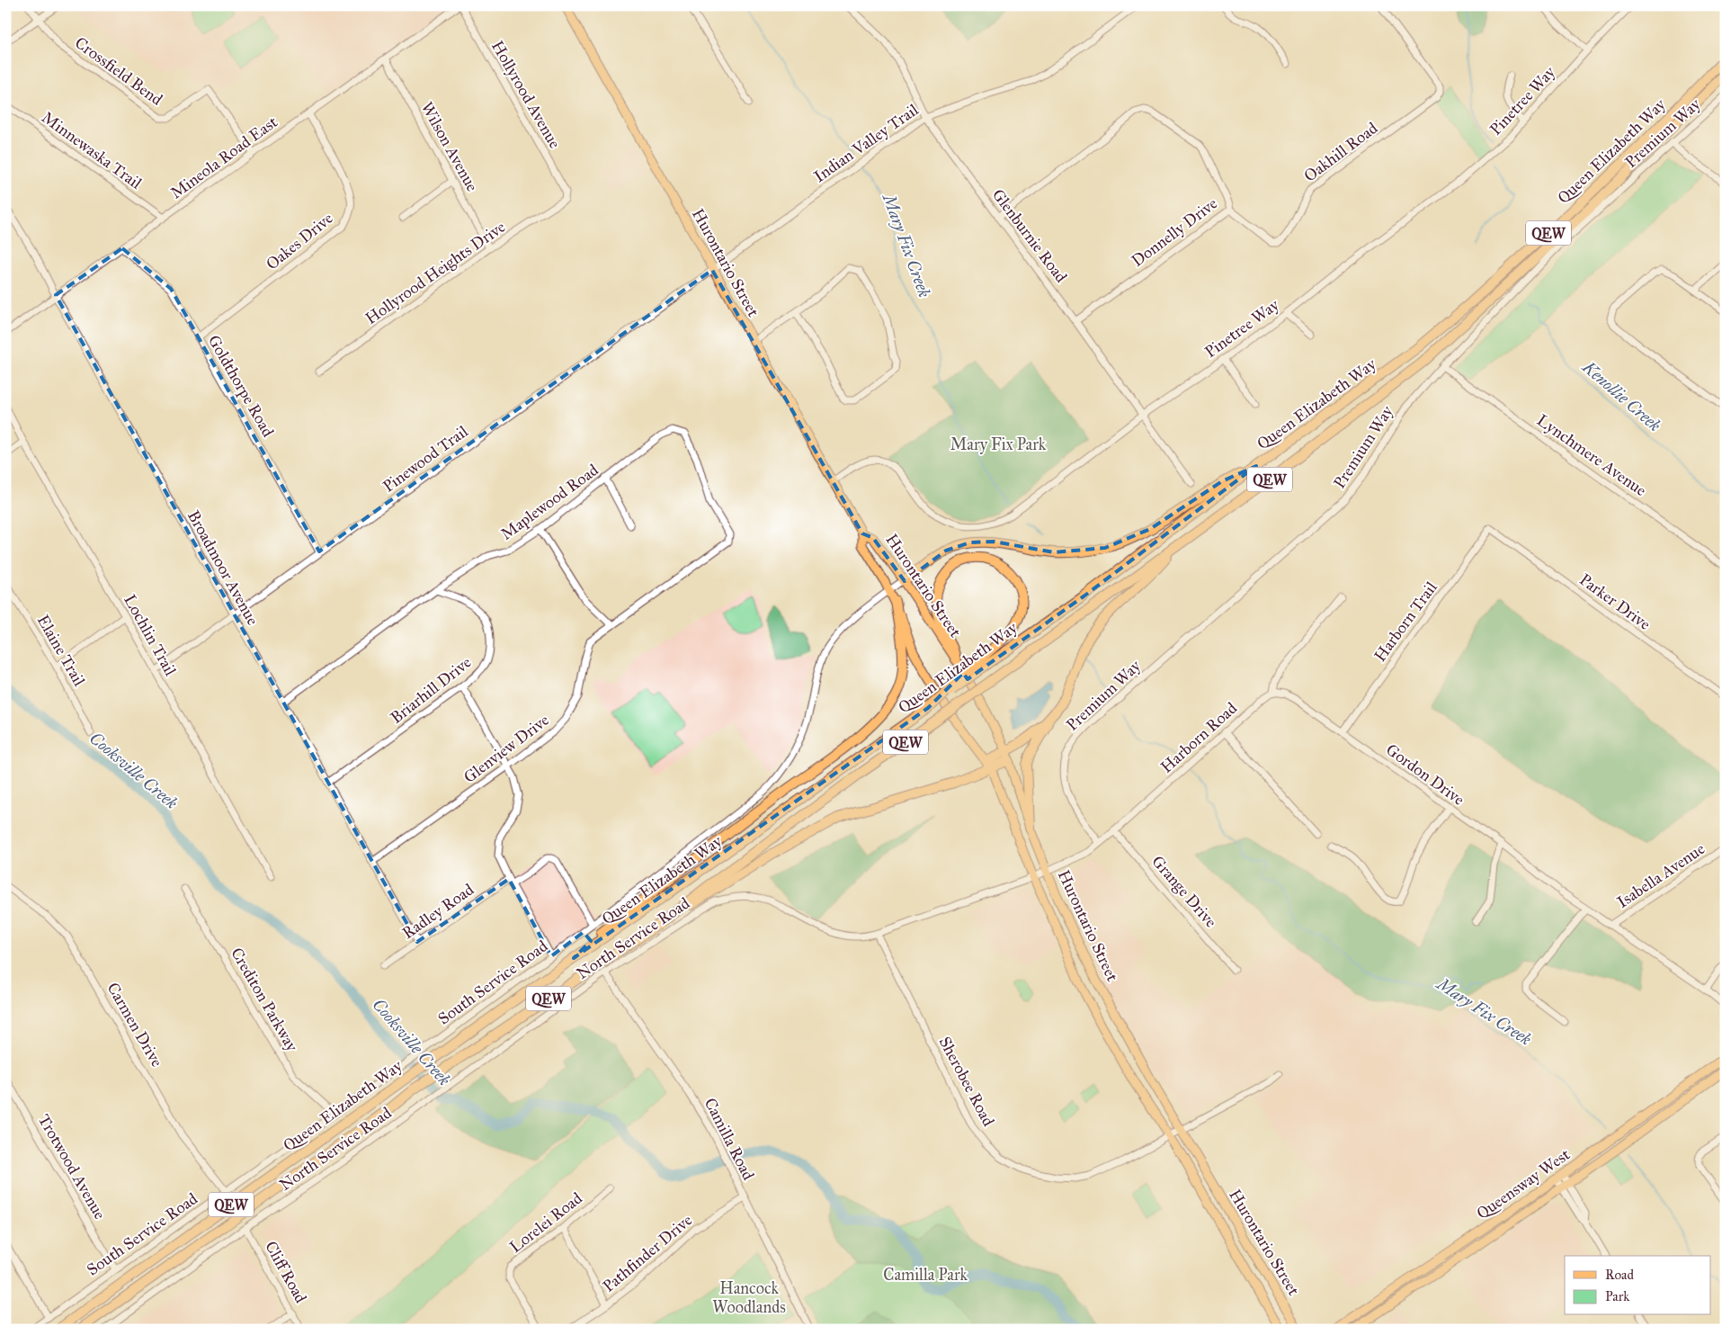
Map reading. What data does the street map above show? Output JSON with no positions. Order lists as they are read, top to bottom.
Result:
{
  "streets": {
    "highway": ["Queen Elizabeth Way", "QEW"],
    "main road": ["Hurontario Street", "Queensway West"],
    "street": [
      "Crossfield Bend",
      "Hollyrood Avenue",
      "Pinetree Way",
      "Premium Way",
      "Indian Valley Trail",
      "Wilson Avenue",
      "Minnewaska Trail",
      "Oakhill Road",
      "Mineola Road East",
      "Donnelly Drive",
      "Glenburnie Road",
      "Oakes Drive",
      "Hollyrood Heights Drive",
      "Goldthorpe Road",
      "Lynchmere Avenue",
      "Pinewood Trail",
      "Maplewood Road",
      "Broadmoor Avenue",
      "Parker Drive",
      "Harborn Trail",
      "Lochlin Trail",
      "Elaine Trail",
      "Briarhill Drive",
      "Harborn Road",
      "Glenview Drive",
      "Gordon Drive",
      "Isabella Avenue",
      "Grange Drive",
      "Radley Road",
      "North Service Road",
      "South Service Road",
      "Crediton Parkway",
      "Carmen Drive",
      "Sherobee Road",
      "Camilla Road",
      "Trotwood Avenue",
      "Lorelei Road",
      "Pathfinder Drive",
      "Cliff Road"
    ]
  },
  "crossings": [
    ["Crossfield Bend", "Mineola Road East"],
    ["Hollyrood Avenue", "Mineola Road East"],
    ["Hollyrood Avenue", "Hollyrood Heights Drive"],
    ["Pinetree Way", "Glenburnie Road"],
    ["Pinetree Way", "Hurontario Street"],
    ["Premium Way", "Lynchmere Avenue"],
    ["Premium Way", "Harborn Road"],
    ["Indian Valley Trail", "Glenburnie Road"],
    ["Indian Valley Trail", "Hurontario Street"],
    ["Indian Valley Trail", "Pinewood Trail"],
    ["Wilson Avenue", "Mineola Road East"],
    ["Wilson Avenue", "Hollyrood Heights Drive"],
    ["Minnewaska Trail", "Mineola Road East"],
    ["Oakhill Road", "Donnelly Drive"],
    ["Mineola Road East", "Oakes Drive"],
    ["Mineola Road East", "Goldthorpe Road"],
    ["Mineola Road East", "Broadmoor Avenue"],
    ["Donnelly Drive", "Glenburnie Road"],
    ["Oakes Drive", "Goldthorpe Road"],
    ["Hurontario Street", "Pinewood Trail"],
    ["Hurontario Street", "Harborn Road"],
    ["Hurontario Street", "North Service Road"],
    ["Hurontario Street", "South Service Road"],
    ["Hurontario Street", "Sherobee Road"],
    ["Goldthorpe Road", "Pinewood Trail"],
    ["Pinewood Trail", "Broadmoor Avenue"],
    ["Pinewood Trail", "Lochlin Trail"],
    ["Maplewood Road", "Broadmoor Avenue"],
    ["Maplewood Road", "Briarhill Drive"],
    ["Maplewood Road", "Glenview Drive"],
    ["Broadmoor Avenue", "Briarhill Drive"],
    ["Broadmoor Avenue", "Glenview Drive"],
    ["Broadmoor Avenue", "Radley Road"],
    ["Parker Drive", "Harborn Trail"],
    ["Harborn Trail", "Gordon Drive"],
    ["Harborn Road", "Gordon Drive"],
    ["Harborn Road", "Grange Drive"],
    ["Harborn Road", "North Service Road"],
    ["Gordon Drive", "Isabella Avenue"],
    ["Radley Road", "South Service Road"],
    ["North Service Road", "Sherobee Road"],
    ["North Service Road", "Camilla Road"],
    ["North Service Road", "Cliff Road"],
    ["South Service Road", "Crediton Parkway"],
    ["South Service Road", "Carmen Drive"],
    ["South Service Road", "Trotwood Avenue"],
    ["Camilla Road", "Pathfinder Drive"]
  ],
  "water": ["Mary Fix Creek", "Kenollie Creek", "Cooksville Creek"],
  "parks": ["Mary Fix Park", "Camilla Park", "Hancock Woodlands"],
  "legend": ["Road", "Park"]
}
